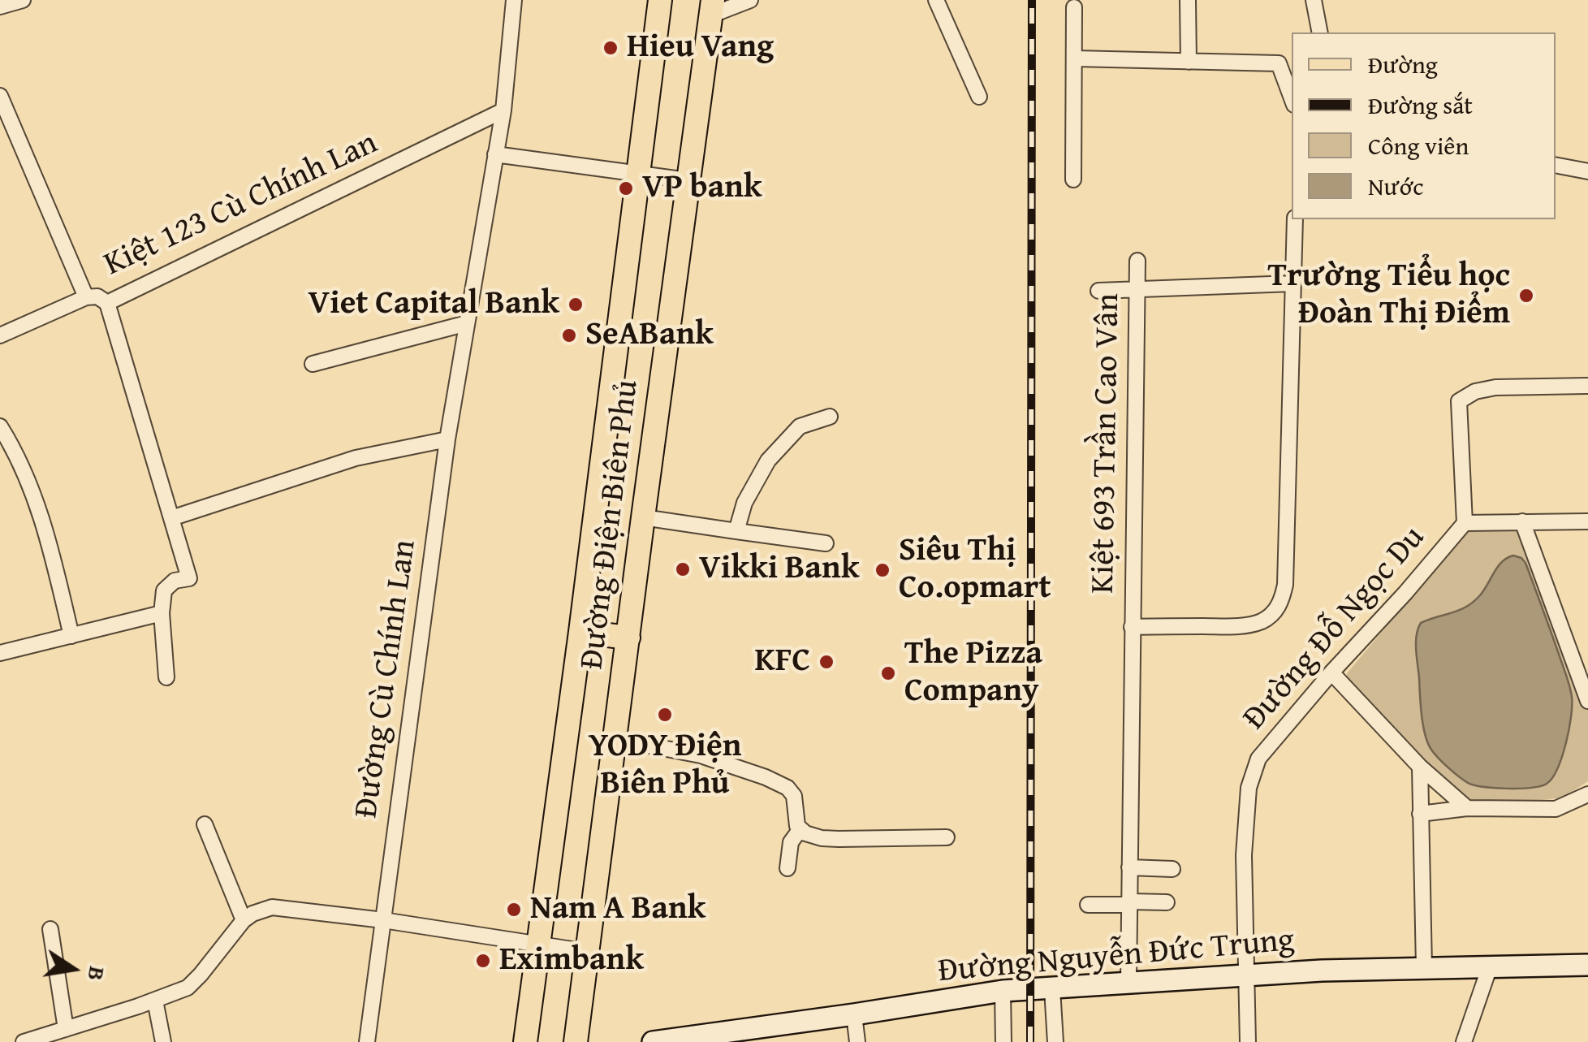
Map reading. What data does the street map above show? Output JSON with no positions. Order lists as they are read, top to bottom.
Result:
{
  "streets": {
    "main road": ["Đường Điện Biên Phủ"],
    "street": [
      "Kiệt 123 Cù Chính Lan",
      "Kiệt 693 Trần Cao Vân",
      "Đường Đỗ Ngọc Du",
      "Đường Cù Chính Lan",
      "Đường Nguyễn Đức Trung"
    ]
  },
  "crossings": [
    ["Kiệt 123 Cù Chính Lan", "Đường Cù Chính Lan"],
    ["Kiệt 693 Trần Cao Vân", "Đường Nguyễn Đức Trung"],
    ["Đường Đỗ Ngọc Du", "Đường Nguyễn Đức Trung"]
  ],
  "places": [
    "Hieu Vang",
    "VP bank",
    "Trường Tiểu học Đoàn Thị Điểm",
    "Viet Capital Bank",
    "SeABank",
    "Vikki Bank",
    "Siêu Thị Co.opmart",
    "KFC",
    "The Pizza Company",
    "YODY Điện Biên Phủ",
    "Nam A Bank",
    "Eximbank"
  ],
  "legend": [
    "Đường",
    "Đường sắt",
    "Công viên",
    "Nước"
  ],
  "north": "right"
}
